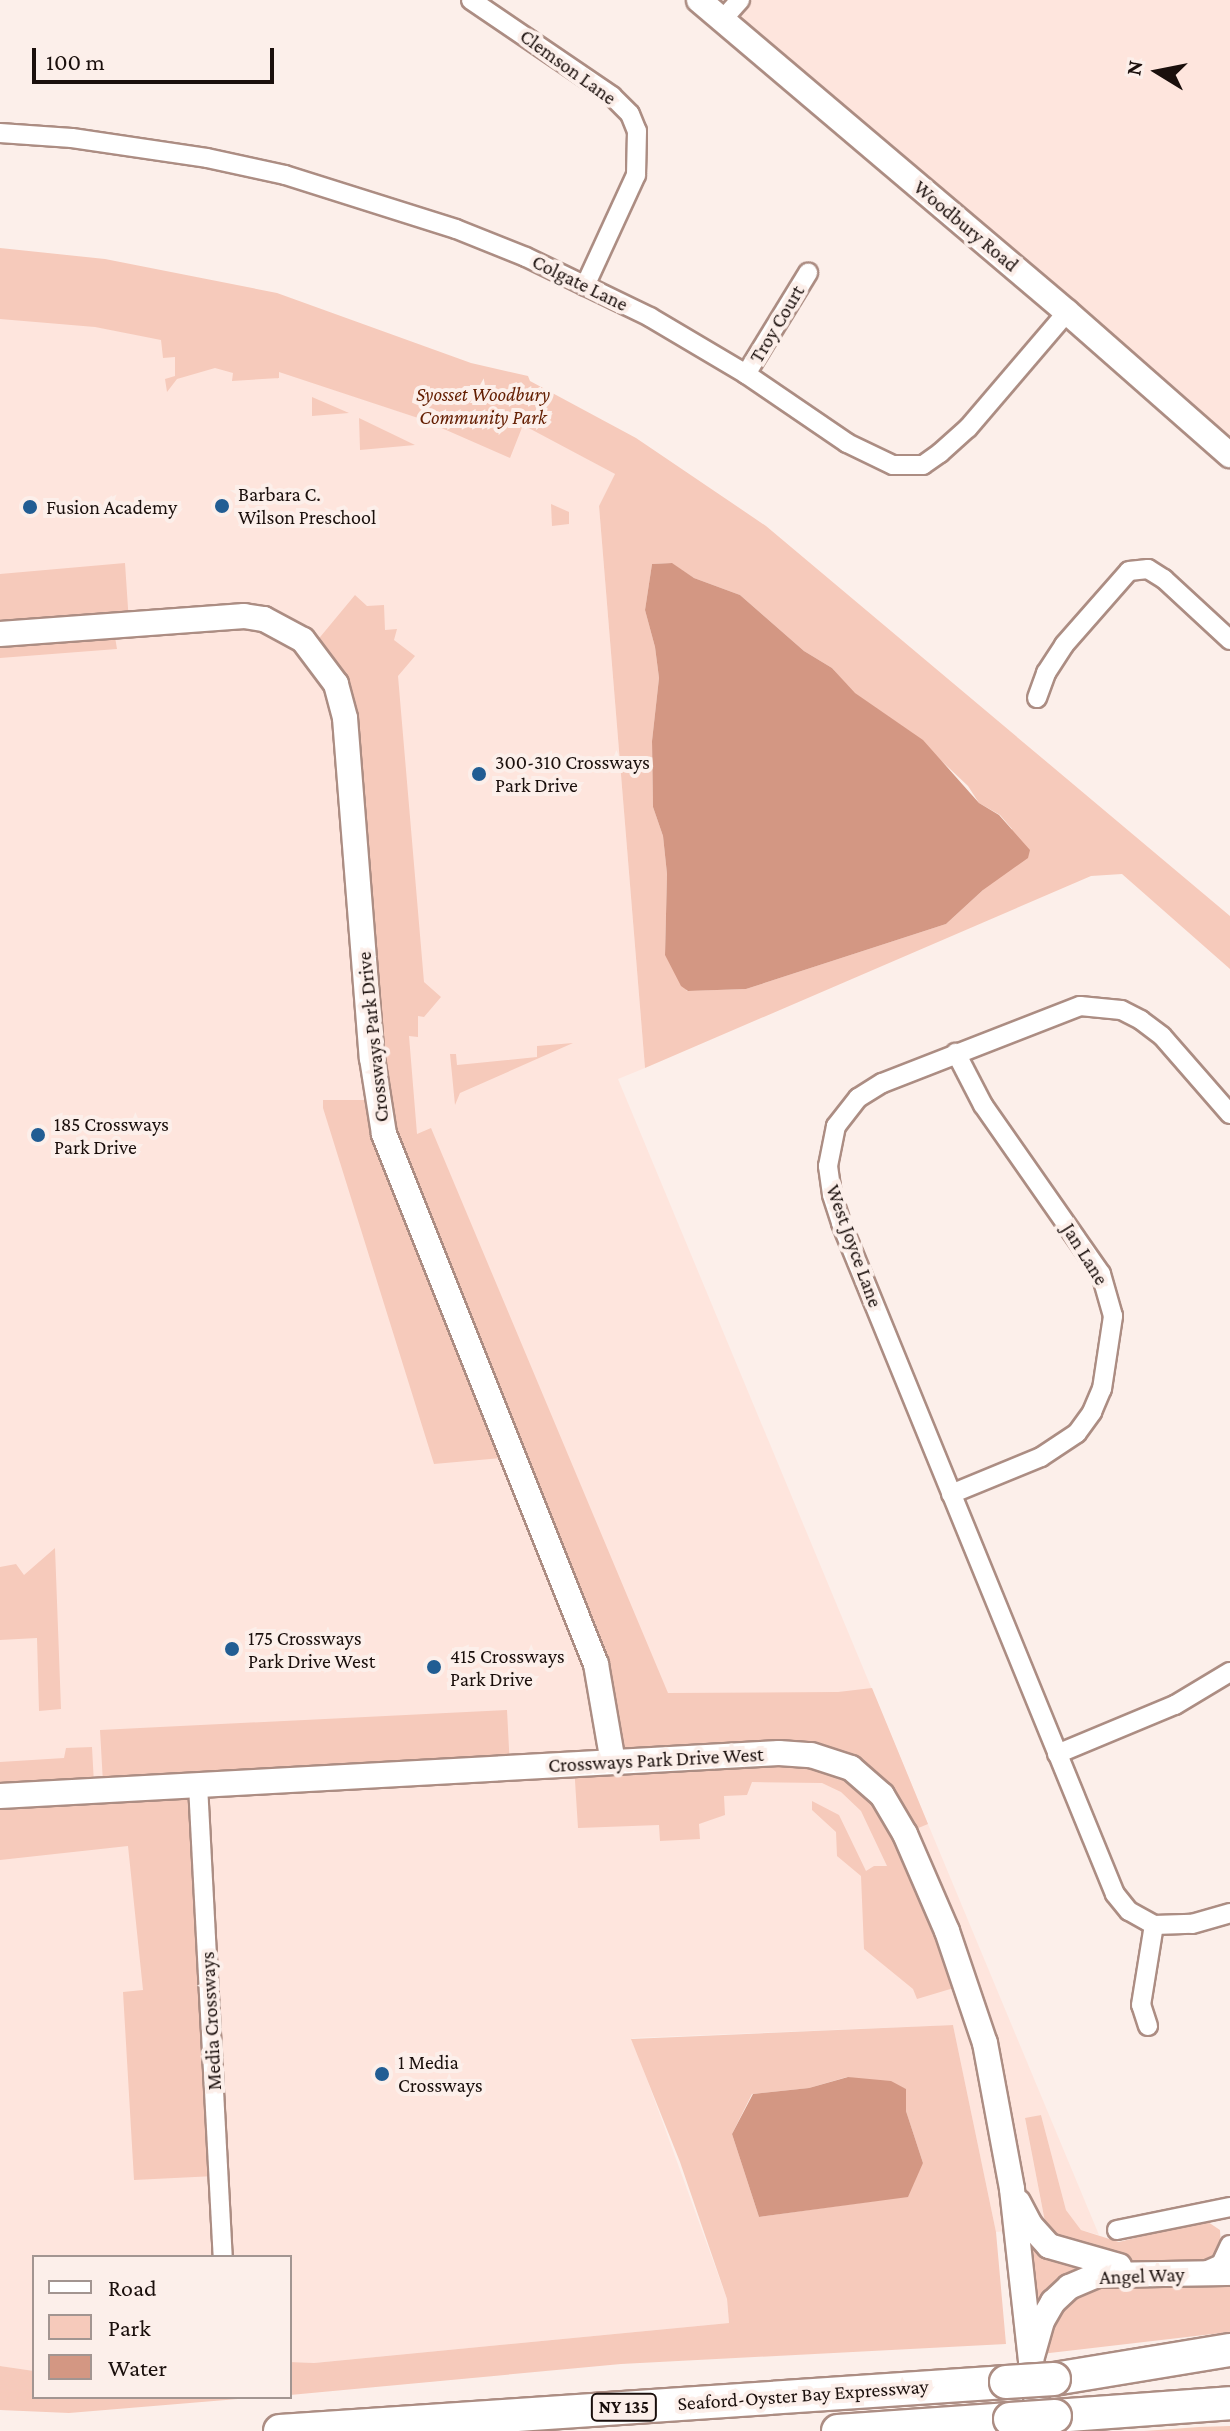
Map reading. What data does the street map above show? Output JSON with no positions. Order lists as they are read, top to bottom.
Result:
{
  "streets": {
    "highway": ["Seaford-Oyster Bay Expressway", "NY 135"],
    "street": [
      "Clemson Lane",
      "Woodbury Road",
      "Colgate Lane",
      "Troy Court",
      "Crossways Park Drive",
      "West Joyce Lane",
      "Jan Lane",
      "Crossways Park Drive West",
      "Media Crossways",
      "Angel Way"
    ]
  },
  "crossings": [
    ["Clemson Lane", "Colgate Lane"],
    ["Woodbury Road", "Colgate Lane"],
    ["Colgate Lane", "Troy Court"],
    ["Crossways Park Drive", "Crossways Park Drive West"],
    ["West Joyce Lane", "Jan Lane"],
    ["Crossways Park Drive West", "Media Crossways"],
    ["Crossways Park Drive West", "Angel Way"],
    ["Crossways Park Drive West", "Seaford-Oyster Bay Expressway"],
    ["Angel Way", "Seaford-Oyster Bay Expressway"]
  ],
  "parks": ["Syosset Woodbury Community Park"],
  "places": [
    "Barbara C. Wilson Preschool",
    "Fusion Academy",
    "300-310 Crossways Park Drive",
    "185 Crossways Park Drive",
    "175 Crossways Park Drive West",
    "415 Crossways Park Drive",
    "1 Media Crossways"
  ],
  "legend": ["Road", "Park", "Water"],
  "scale_bar": "100 m",
  "north": "left"
}
